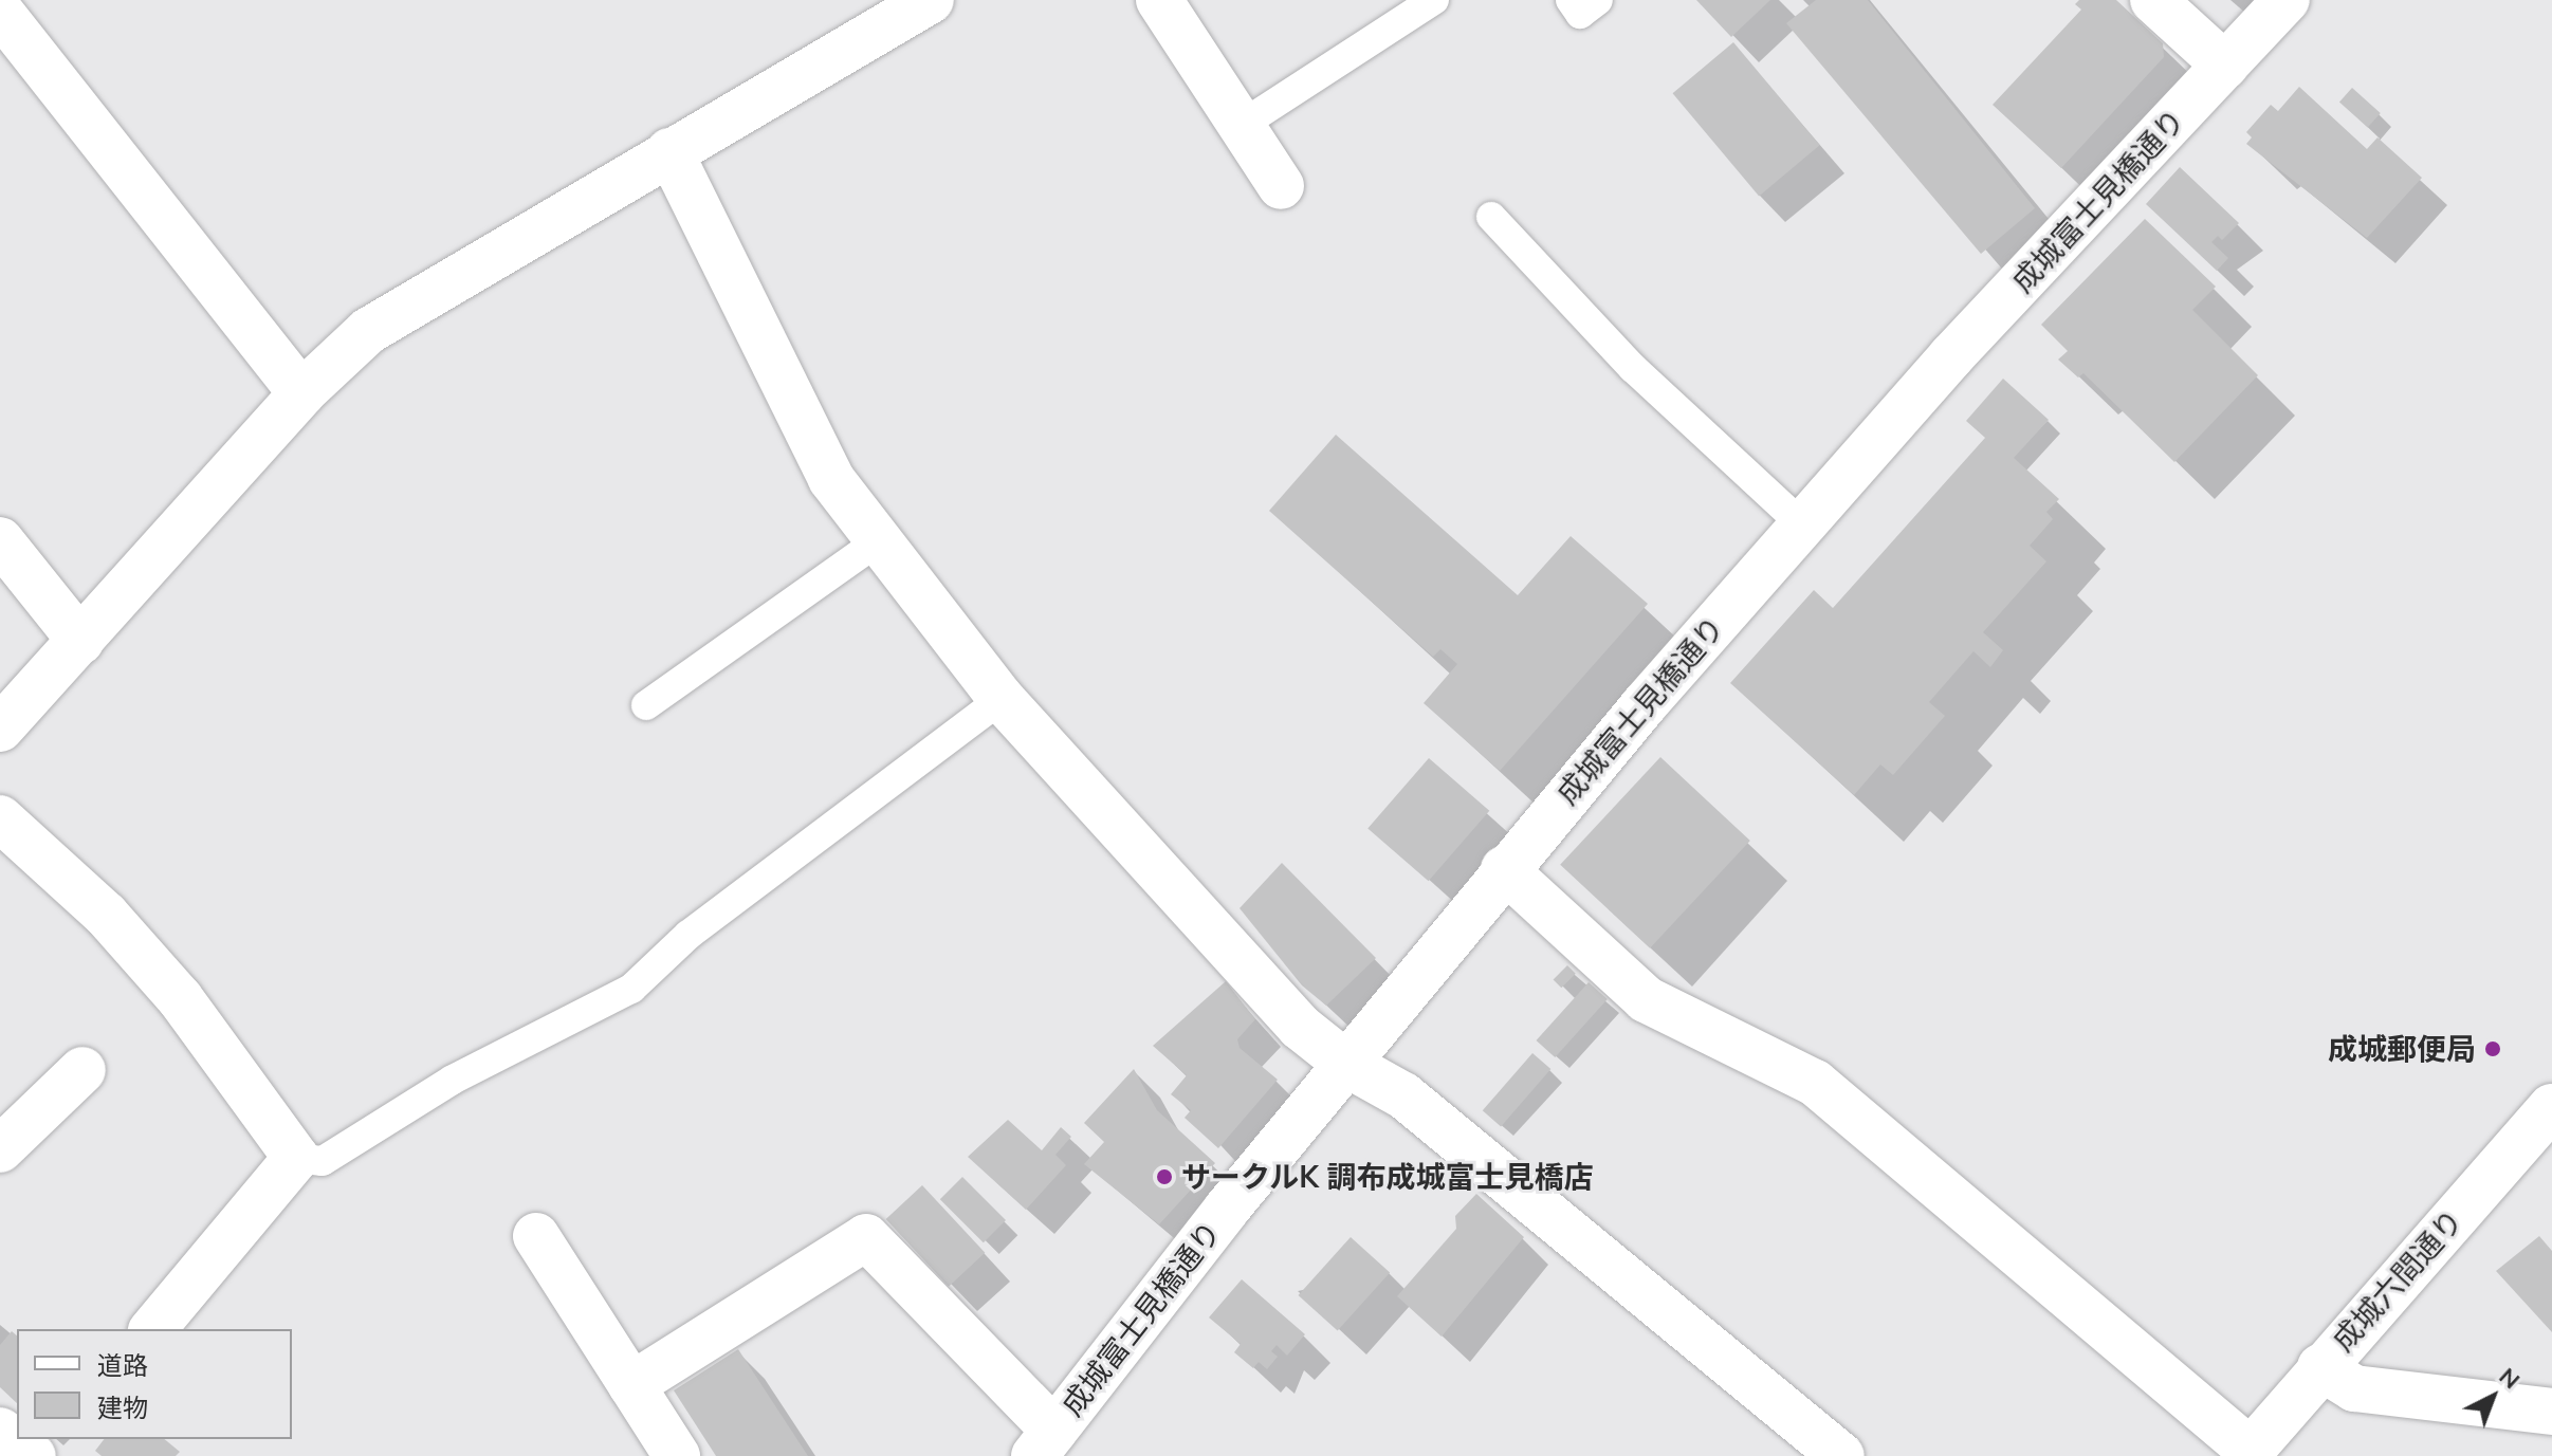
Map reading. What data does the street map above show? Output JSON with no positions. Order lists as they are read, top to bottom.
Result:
{
  "streets": {
    "street": ["成城富士見橋通り", "成城六間通り"]
  },
  "places": ["成城郵便局", "サークルK 調布成城富士見橋店"],
  "legend": ["道路", "建物"],
  "north": "top right"
}
